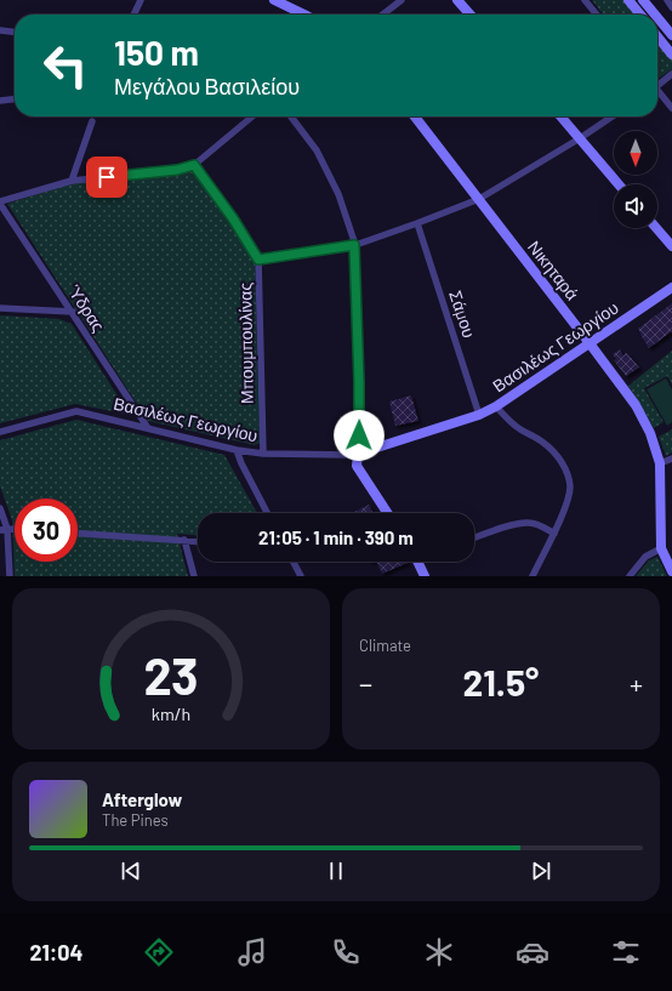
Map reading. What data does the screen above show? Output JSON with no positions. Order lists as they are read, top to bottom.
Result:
{
  "streets": {
    "street": [
      "Νικηταρά",
      "Ύδρας",
      "Σάμου",
      "Μπουμπουλίνας",
      "Βασιλέως Γεωργίου"
    ]
  },
  "crossings": [
    ["Νικηταρά", "Βασιλέως Γεωργίου"],
    ["Ύδρας", "Βασιλέως Γεωργίου"],
    ["Σάμου", "Βασιλέως Γεωργίου"],
    ["Μπουμπουλίνας", "Βασιλέως Γεωργίου"]
  ],
  "north": "bottom",
  "page": {
    "turn": ["150 m", "Μεγάλου Βασιλείου"],
    "limit": "30",
    "trip": "21:05 · 1 min · 390 m",
    "tile": "Climate",
    "heat": ["−", "21.5°", "+"],
    "song": ["Afterglow", "The Pines"],
    "tabs": "21:04",
    "gauge": ["23", "km/h"]
  }
}
